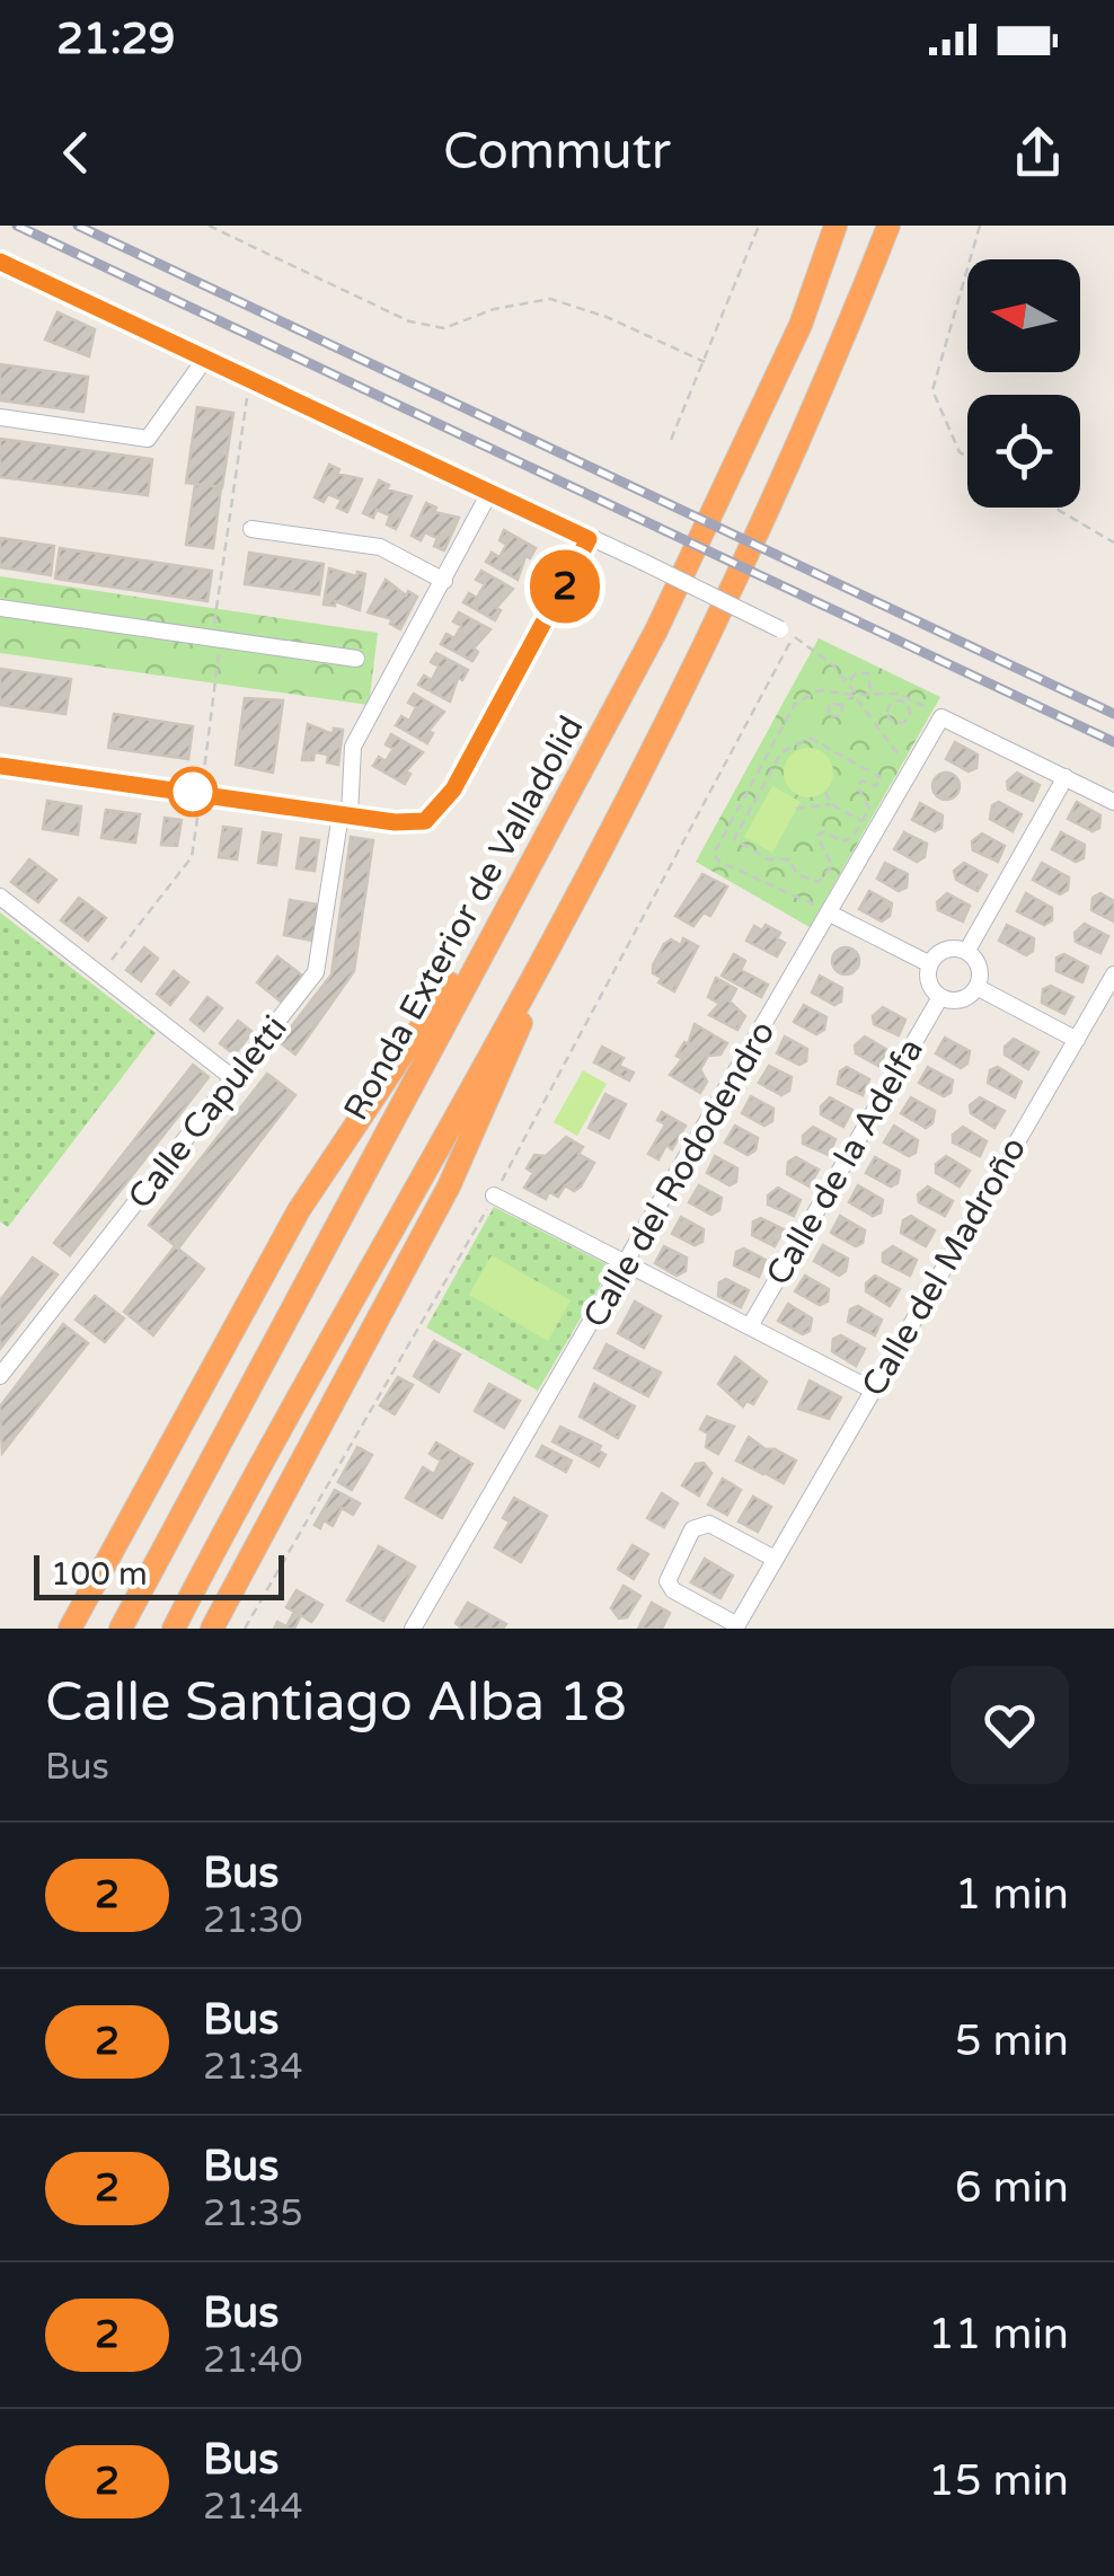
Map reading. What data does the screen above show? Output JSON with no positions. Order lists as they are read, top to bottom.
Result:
{
  "streets": {
    "highway": ["Ronda Exterior de Valladolid"],
    "street": [
      "Calle Capuletti",
      "Calle de la Adelfa",
      "Calle del Rododendro",
      "Calle del Madroño"
    ]
  },
  "lines": ["bus line 2"],
  "scale_bar": "100 m",
  "north": "left",
  "page": {
    "status": "21:29",
    "header": "Commutr",
    "on_map": "2",
    "scale": "100 m",
    "heading": ["Calle Santiago Alba 18", "Bus"],
    "list": [
      {
        "mark": "2",
        "name": "Bus",
        "note": "21:30",
        "value": "1 min"
      },
      {
        "mark": "2",
        "name": "Bus",
        "note": "21:34",
        "value": "5 min"
      },
      {
        "mark": "2",
        "name": "Bus",
        "note": "21:35",
        "value": "6 min"
      },
      {
        "mark": "2",
        "name": "Bus",
        "note": "21:40",
        "value": "11 min"
      },
      {
        "mark": "2",
        "name": "Bus",
        "note": "21:44",
        "value": "15 min"
      }
    ]
  }
}
